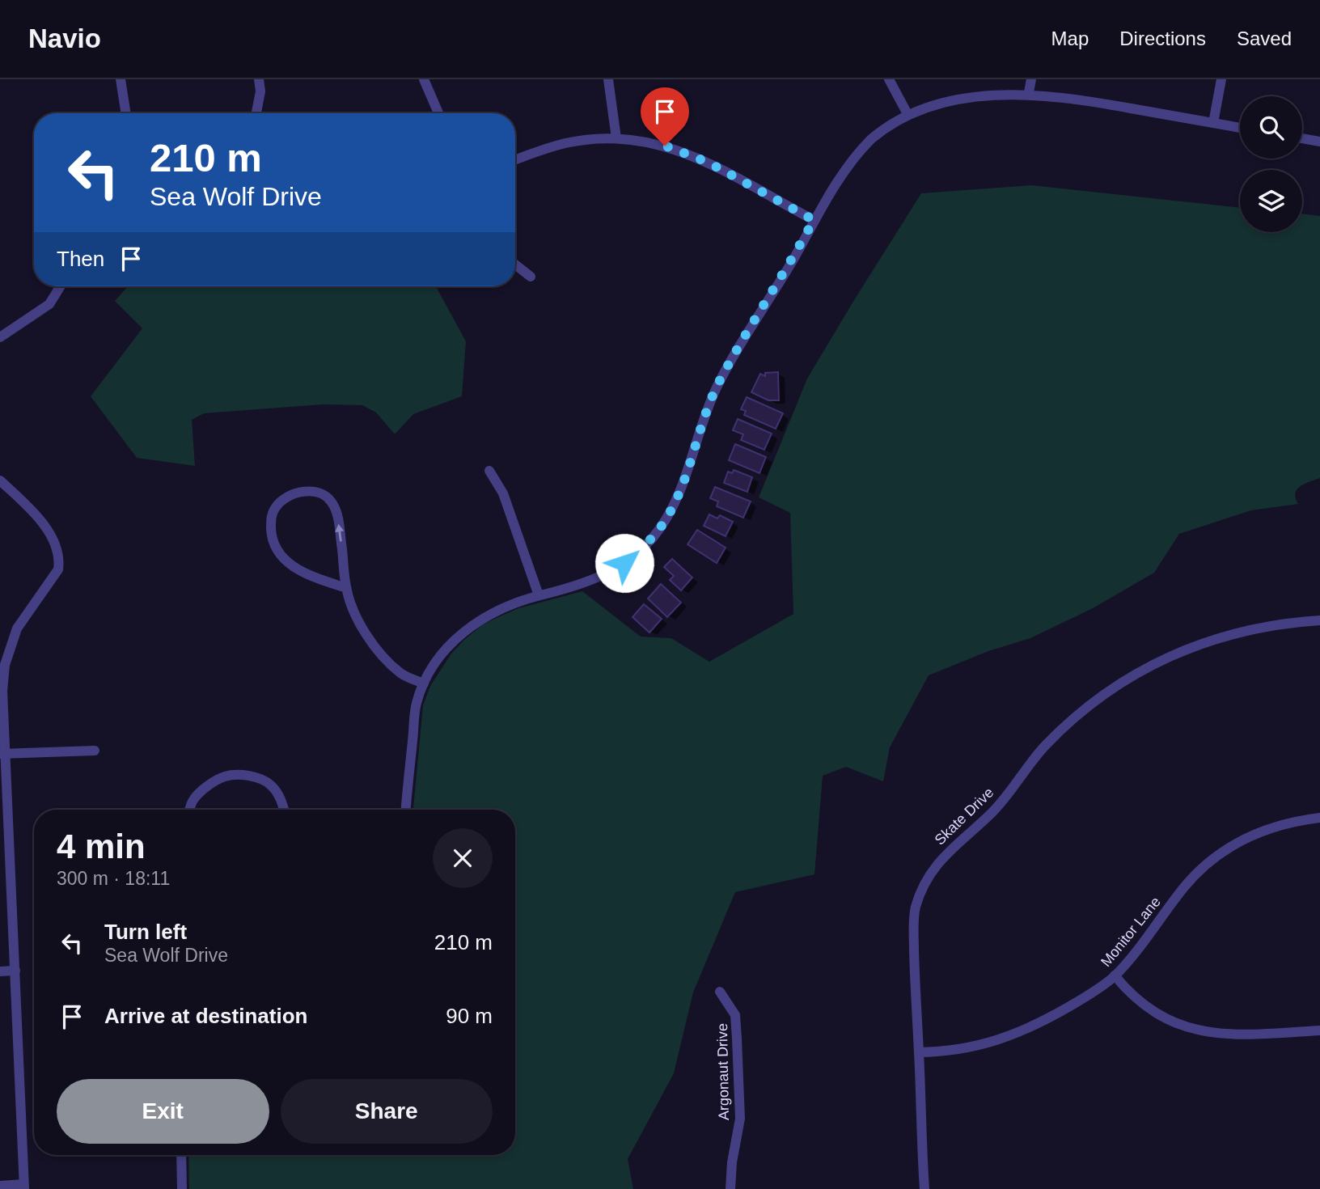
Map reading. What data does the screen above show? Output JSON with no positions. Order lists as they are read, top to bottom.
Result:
{
  "streets": {
    "street": ["Skate Drive", "Monitor Lane", "Argonaut Drive"]
  },
  "crossings": [
    ["Skate Drive", "Monitor Lane"]
  ],
  "page": {
    "header": "Navio",
    "nav": ["Map", "Directions", "Saved"],
    "turn": ["210 m", "Sea Wolf Drive"],
    "then": "Then",
    "heading": ["4 min", "300 m · 18:11"],
    "list": [
      {
        "name": "Turn left",
        "note": "Sea Wolf Drive",
        "value": "210 m"
      },
      {
        "name": "Arrive at destination",
        "value": "90 m"
      }
    ],
    "buttons": ["Exit", "Share"]
  }
}
